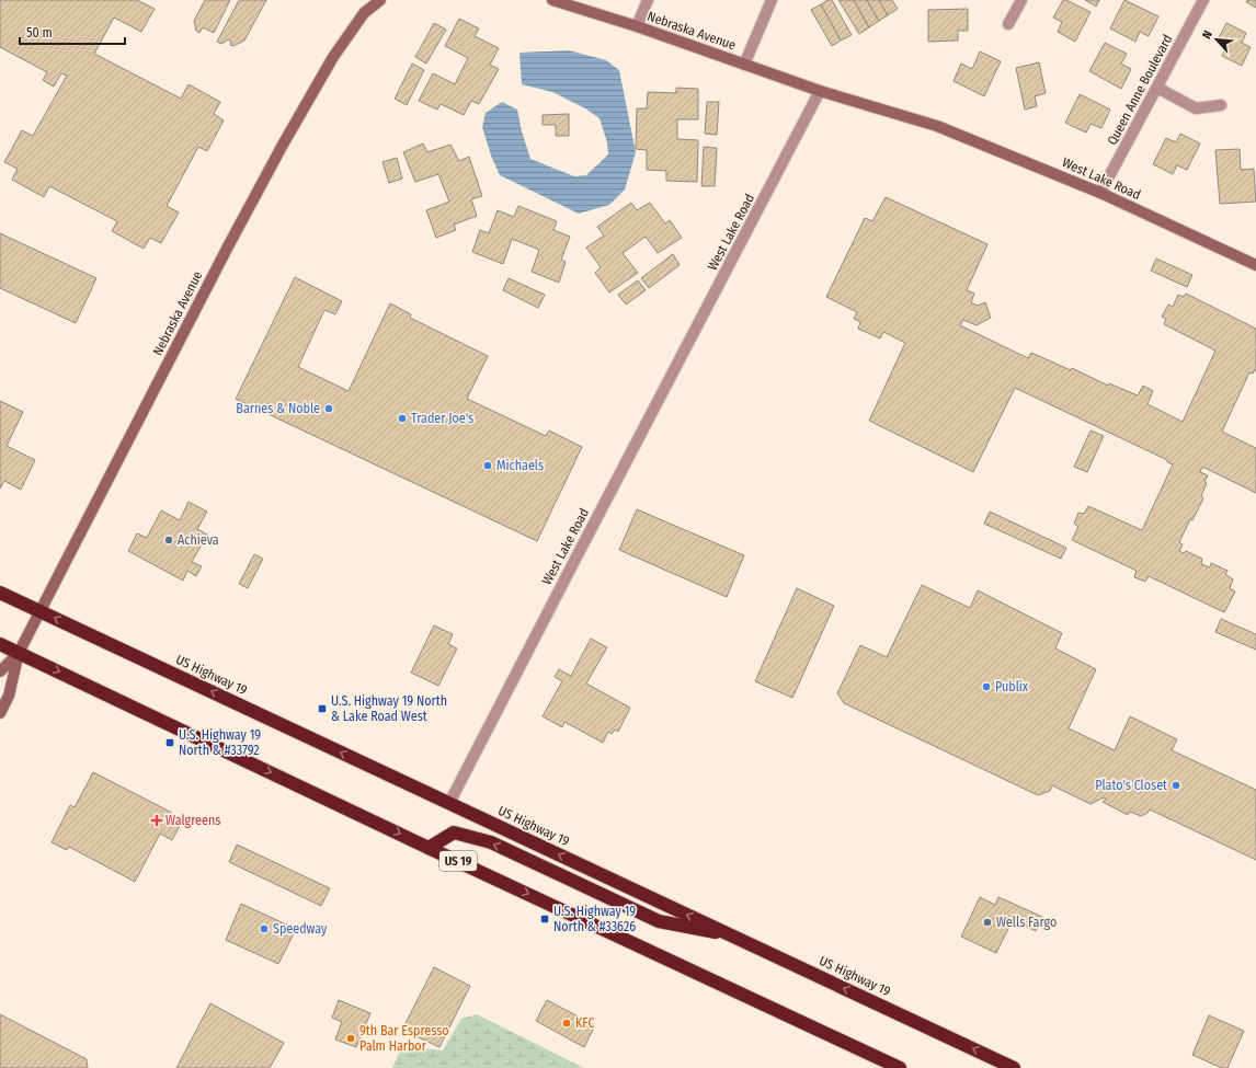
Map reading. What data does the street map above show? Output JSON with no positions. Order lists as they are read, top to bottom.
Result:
{
  "streets": {
    "highway": ["US Highway 19", "US 19"],
    "street": ["Nebraska Avenue", "Queen Anne Boulevard", "West Lake Road"]
  },
  "crossings": [
    ["Nebraska Avenue", "West Lake Road"],
    ["Nebraska Avenue", "US Highway 19"],
    ["Nebraska Avenue", "US 19"],
    ["Queen Anne Boulevard", "West Lake Road"],
    ["West Lake Road", "US Highway 19"]
  ],
  "places": {
    "other": [
      "Barnes & Noble",
      "Trader Joe's",
      "Michaels",
      "Achieva",
      "Publix",
      "Plato's Closet",
      "Wells Fargo",
      "Speedway",
      "KFC",
      "9th Bar Espresso Palm Harbor"
    ],
    "transit": ["U.S. Highway 19 North & Lake Road West", "U.S. Highway 19 North & #33792", "U.S. Highway 19 North & #33626"],
    "health": ["Walgreens"]
  },
  "scale_bar": "50 m",
  "north": "top left"
}
